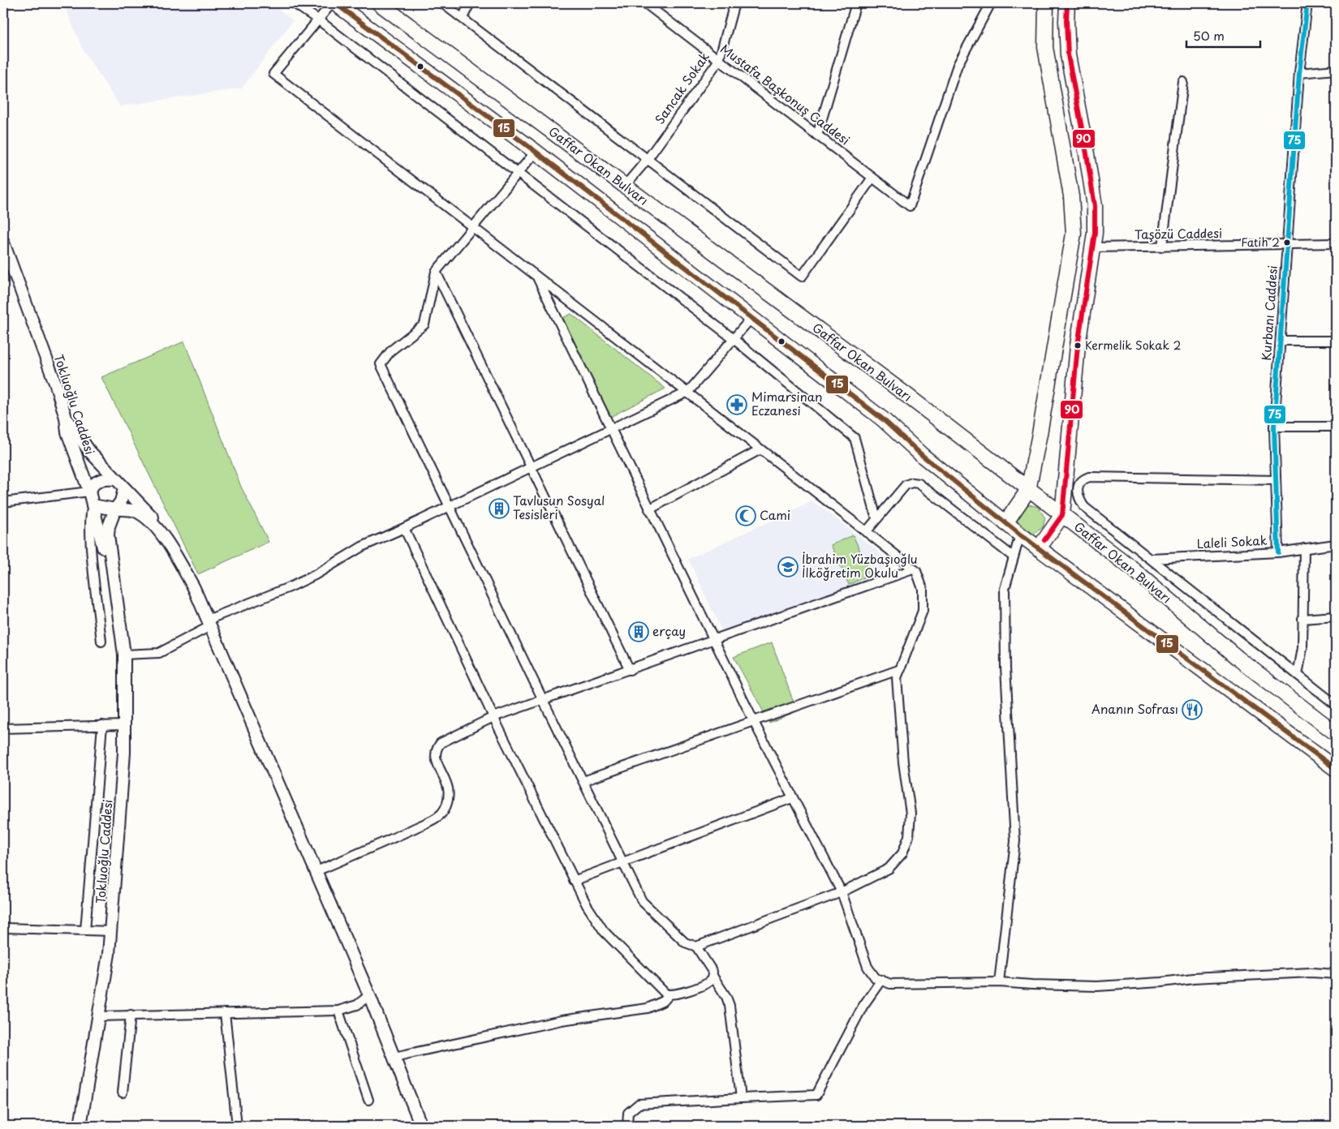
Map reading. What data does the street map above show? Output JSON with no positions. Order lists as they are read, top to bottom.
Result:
{
  "streets": {
    "highway": ["Gaffar Okan Bulvarı"],
    "street": [
      "Sancak Sokak",
      "Mustafa Başkonuş Caddesi",
      "Taşözü Caddesi",
      "Kurbanı Caddesi",
      "Tokluoğlu Caddesi",
      "Laleli Sokak"
    ]
  },
  "crossings": [
    ["Sancak Sokak", "Mustafa Başkonuş Caddesi"],
    ["Sancak Sokak", "Gaffar Okan Bulvarı"],
    ["Taşözü Caddesi", "Kurbanı Caddesi"],
    ["Kurbanı Caddesi", "Laleli Sokak"]
  ],
  "places": {
    "other": ["Fatih 2", "Kermelik Sokak 2"],
    "pharmacy": ["Mimarsinan Eczanesi"],
    "building": ["Tavlusun Sosyal Tesisleri", "erçay"],
    "mosque": ["Cami"],
    "school or university": ["İbrahim Yüzbaşıoğlu İlköğretim Okulu"],
    "restaurant": ["Ananın Sofrası"]
  },
  "lines": ["transit line 15", "transit line 90", "transit line 75"],
  "scale_bar": "50 m"
}
